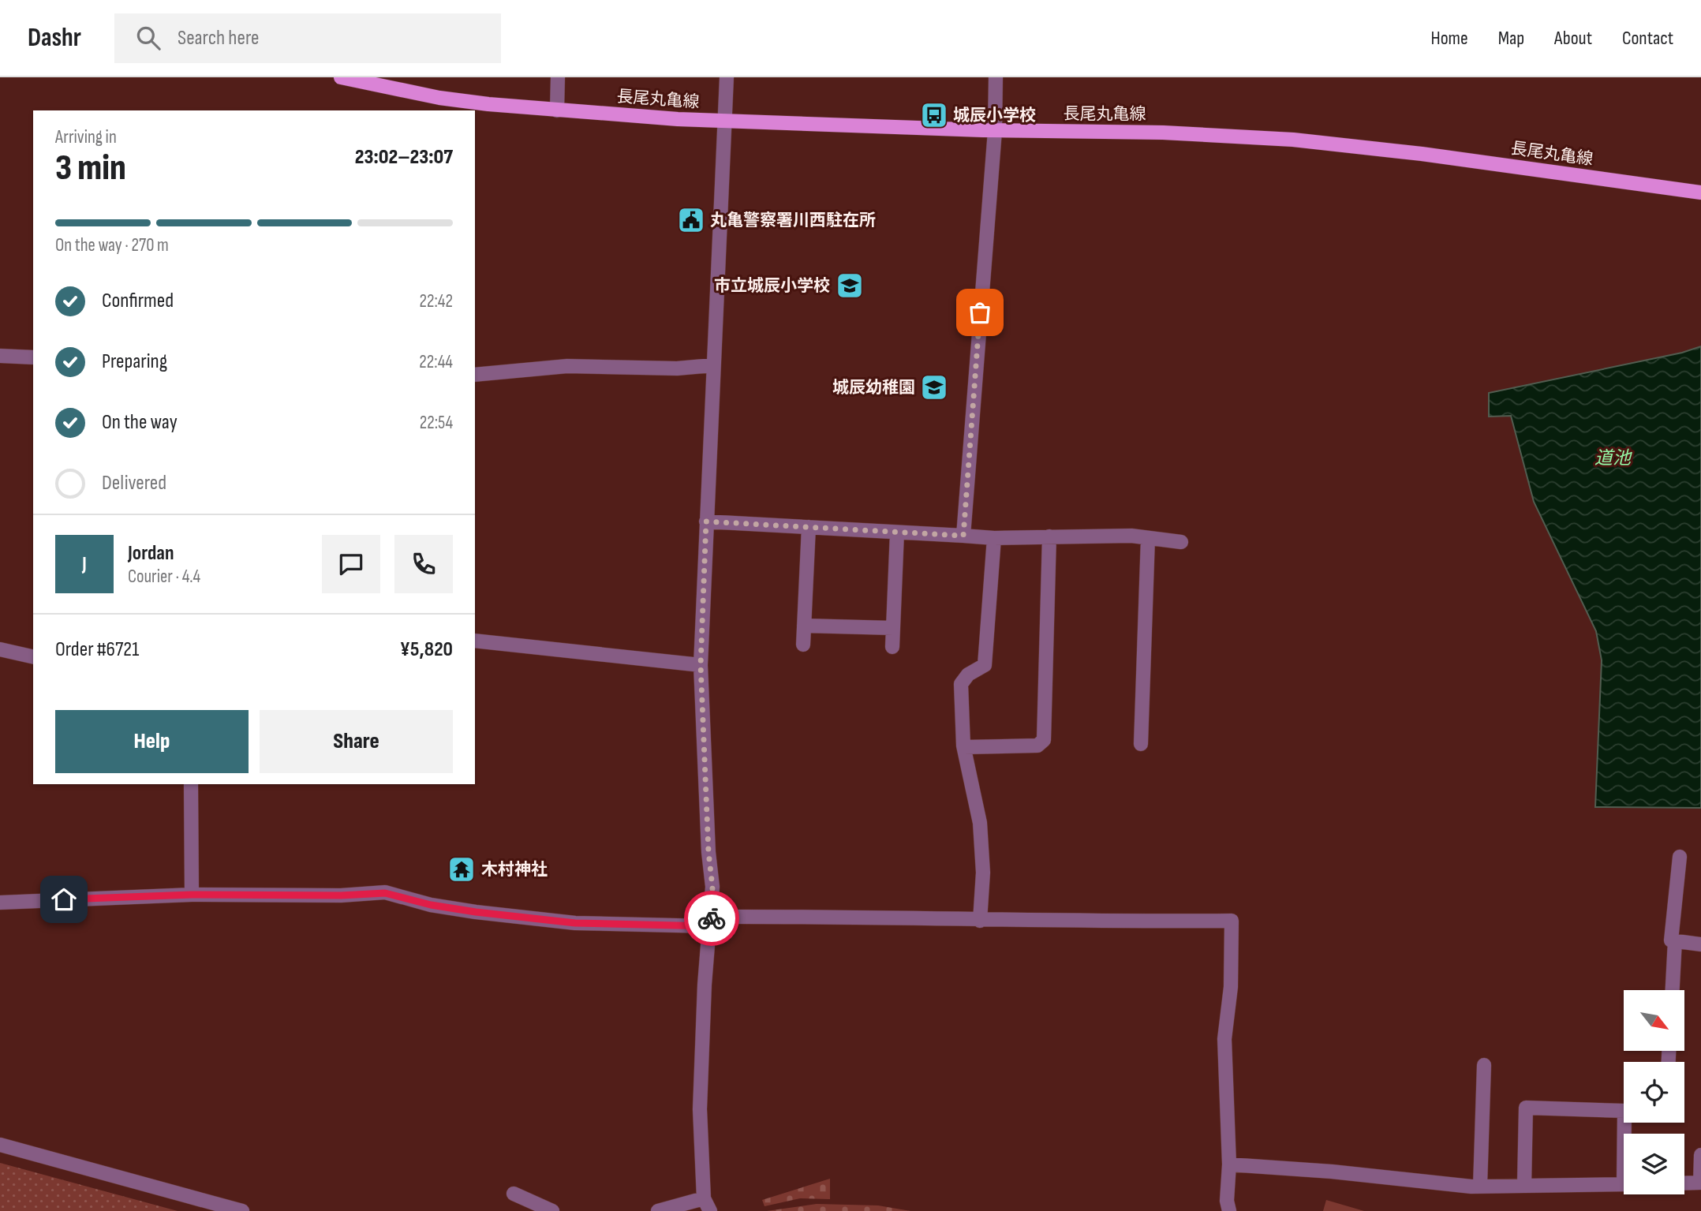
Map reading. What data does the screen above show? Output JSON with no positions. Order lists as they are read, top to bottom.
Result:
{
  "streets": {
    "main road": ["長尾丸亀線"]
  },
  "water": ["道池"],
  "places": {
    "bus stop": ["城辰小学校"],
    "public building": ["丸亀警察署川西駐在所"],
    "school or university": ["市立城辰小学校", "城辰幼稚園"],
    "temple": ["木村神社"]
  },
  "north": "bottom right",
  "page": {
    "header": "Dashr",
    "search": "Search here",
    "nav": [
      "Home",
      "Map",
      "About",
      "Contact"
    ],
    "heading": ["3 min", "Arriving in", "23:02–23:07"],
    "panel": [
      "Jordan",
      "Courier · 4.4",
      "Order #6721",
      "¥5,820"
    ],
    "bar": "On the way · 270 m",
    "list": [
      ["Confirmed", "22:42"],
      ["Preparing", "22:44"],
      ["On the way", "22:54"],
      "Delivered"
    ],
    "round": "J",
    "buttons": ["Help", "Share"]
  }
}
